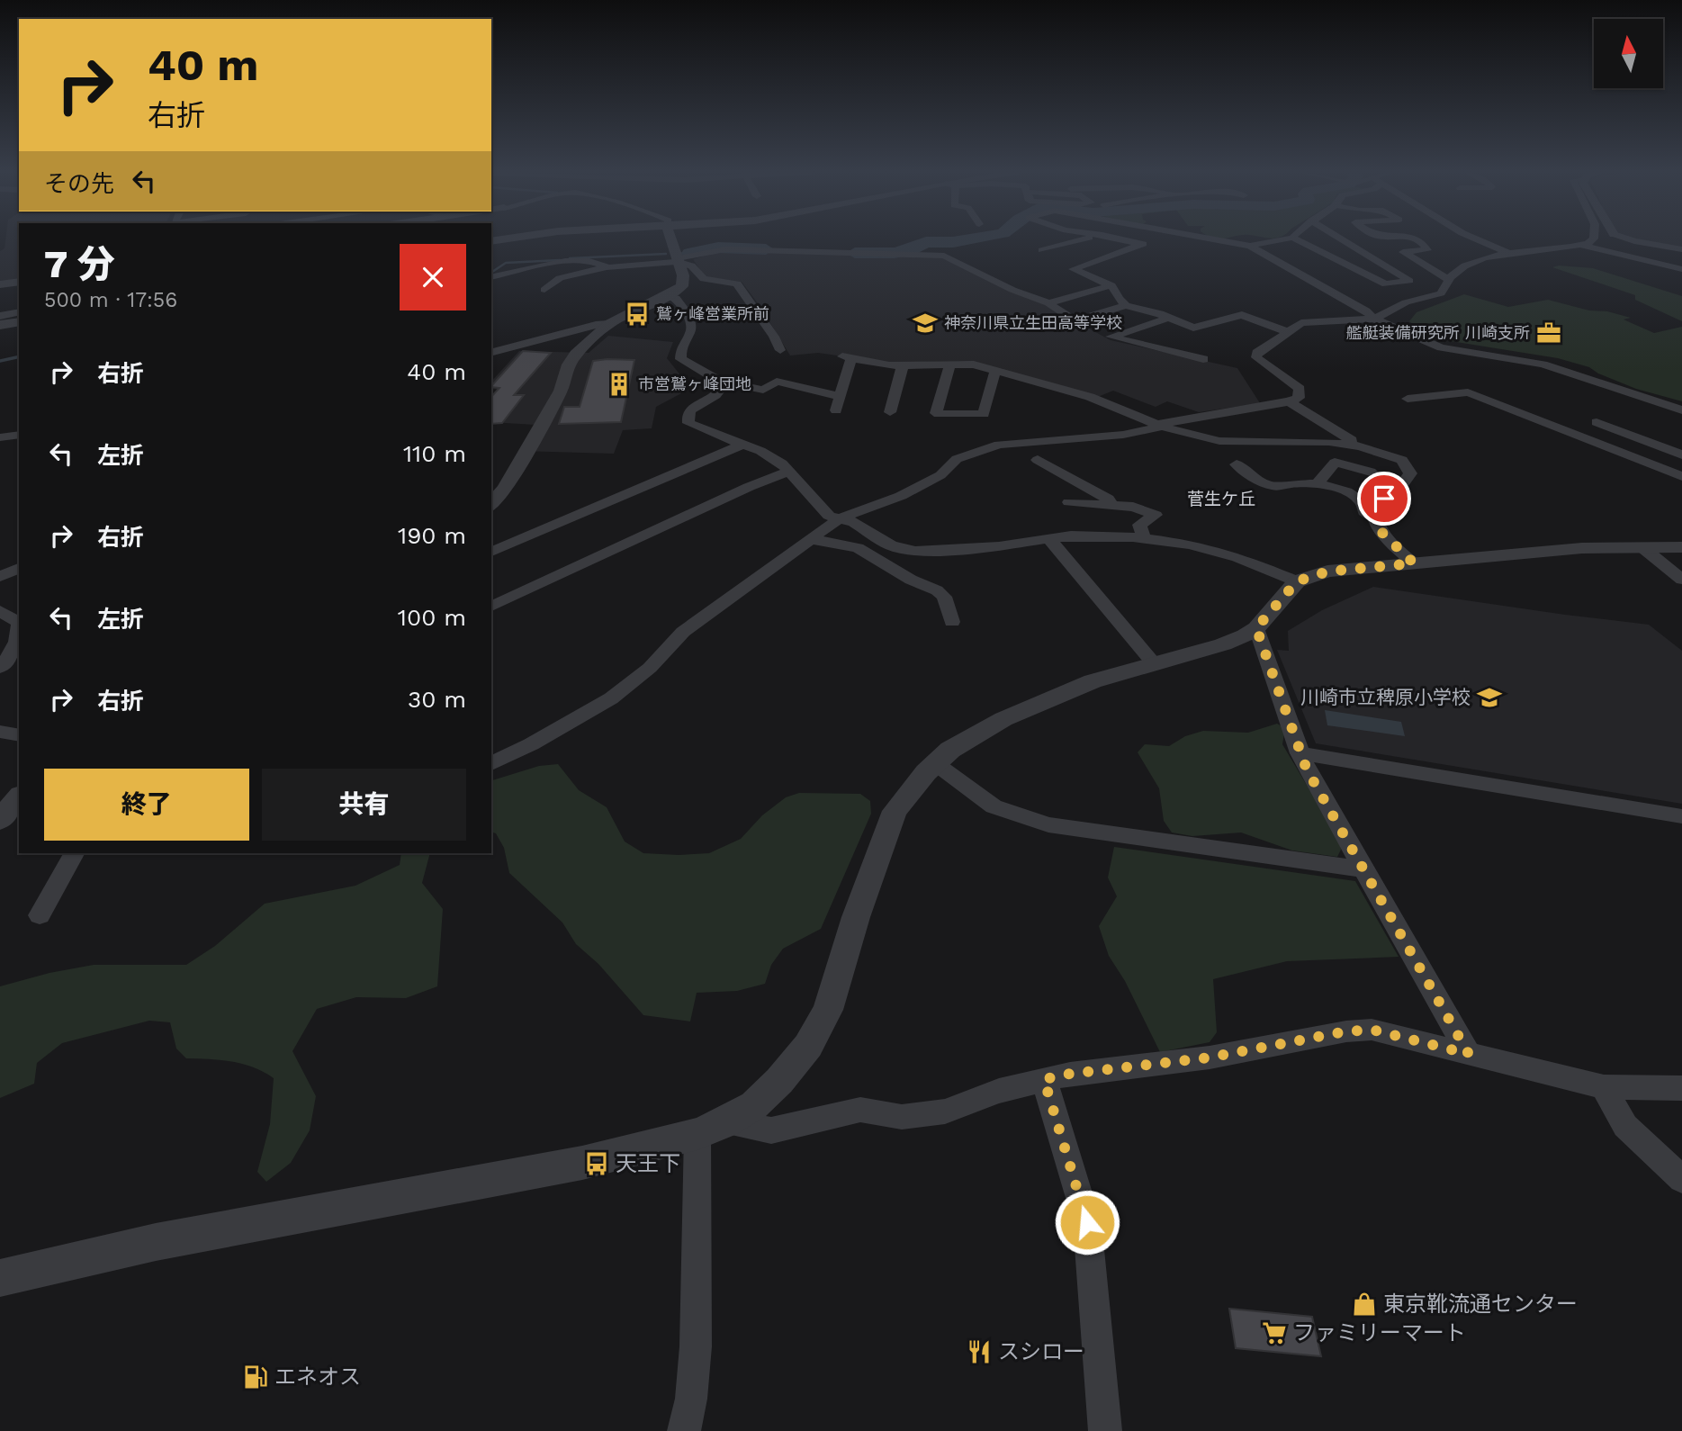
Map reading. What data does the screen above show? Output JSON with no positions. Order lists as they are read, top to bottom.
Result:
{
  "districts": ["菅生ケ丘"],
  "places": {
    "bus stop": ["鷲ヶ峰営業所前", "天王下"],
    "school or university": ["神奈川県立生田高等学校", "川崎市立稗原小学校"],
    "office": ["艦艇装備研究所 川崎支所"],
    "building": ["市営鷲ヶ峰団地"],
    "shop": ["東京靴流通センター"],
    "supermarket": ["ファミリーマート"],
    "restaurant": ["スシロー"],
    "fuel station": ["エネオス"]
  },
  "north": "top",
  "page": {
    "turn": ["40 m", "右折"],
    "then": "その先",
    "heading": ["7 分", "500 m · 17:56"],
    "list": [
      {
        "name": "右折",
        "value": "40 m"
      },
      {
        "name": "左折",
        "value": "110 m"
      },
      {
        "name": "右折",
        "value": "190 m"
      },
      {
        "name": "左折",
        "value": "100 m"
      },
      {
        "name": "右折",
        "value": "30 m"
      }
    ],
    "buttons": ["終了", "共有"]
  }
}
